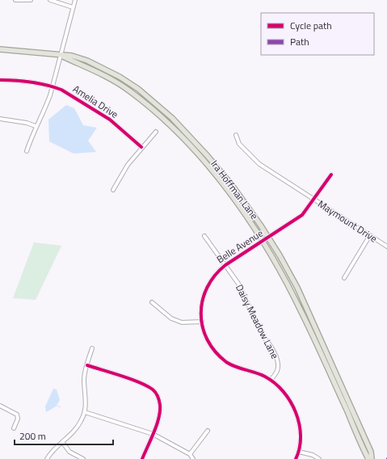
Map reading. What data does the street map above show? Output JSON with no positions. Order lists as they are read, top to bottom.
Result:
{
  "streets": {
    "main road": ["Ira Hoffman Lane"],
    "street": [
      "Amelia Drive",
      "Maymount Drive",
      "Belle Avenue",
      "Daisy Meadow Lane"
    ]
  },
  "crossings": [
    ["Ira Hoffman Lane", "Belle Avenue"],
    ["Maymount Drive", "Belle Avenue"],
    ["Belle Avenue", "Daisy Meadow Lane"]
  ],
  "legend": ["Cycle path", "Path"],
  "scale_bar": "200 m"
}
